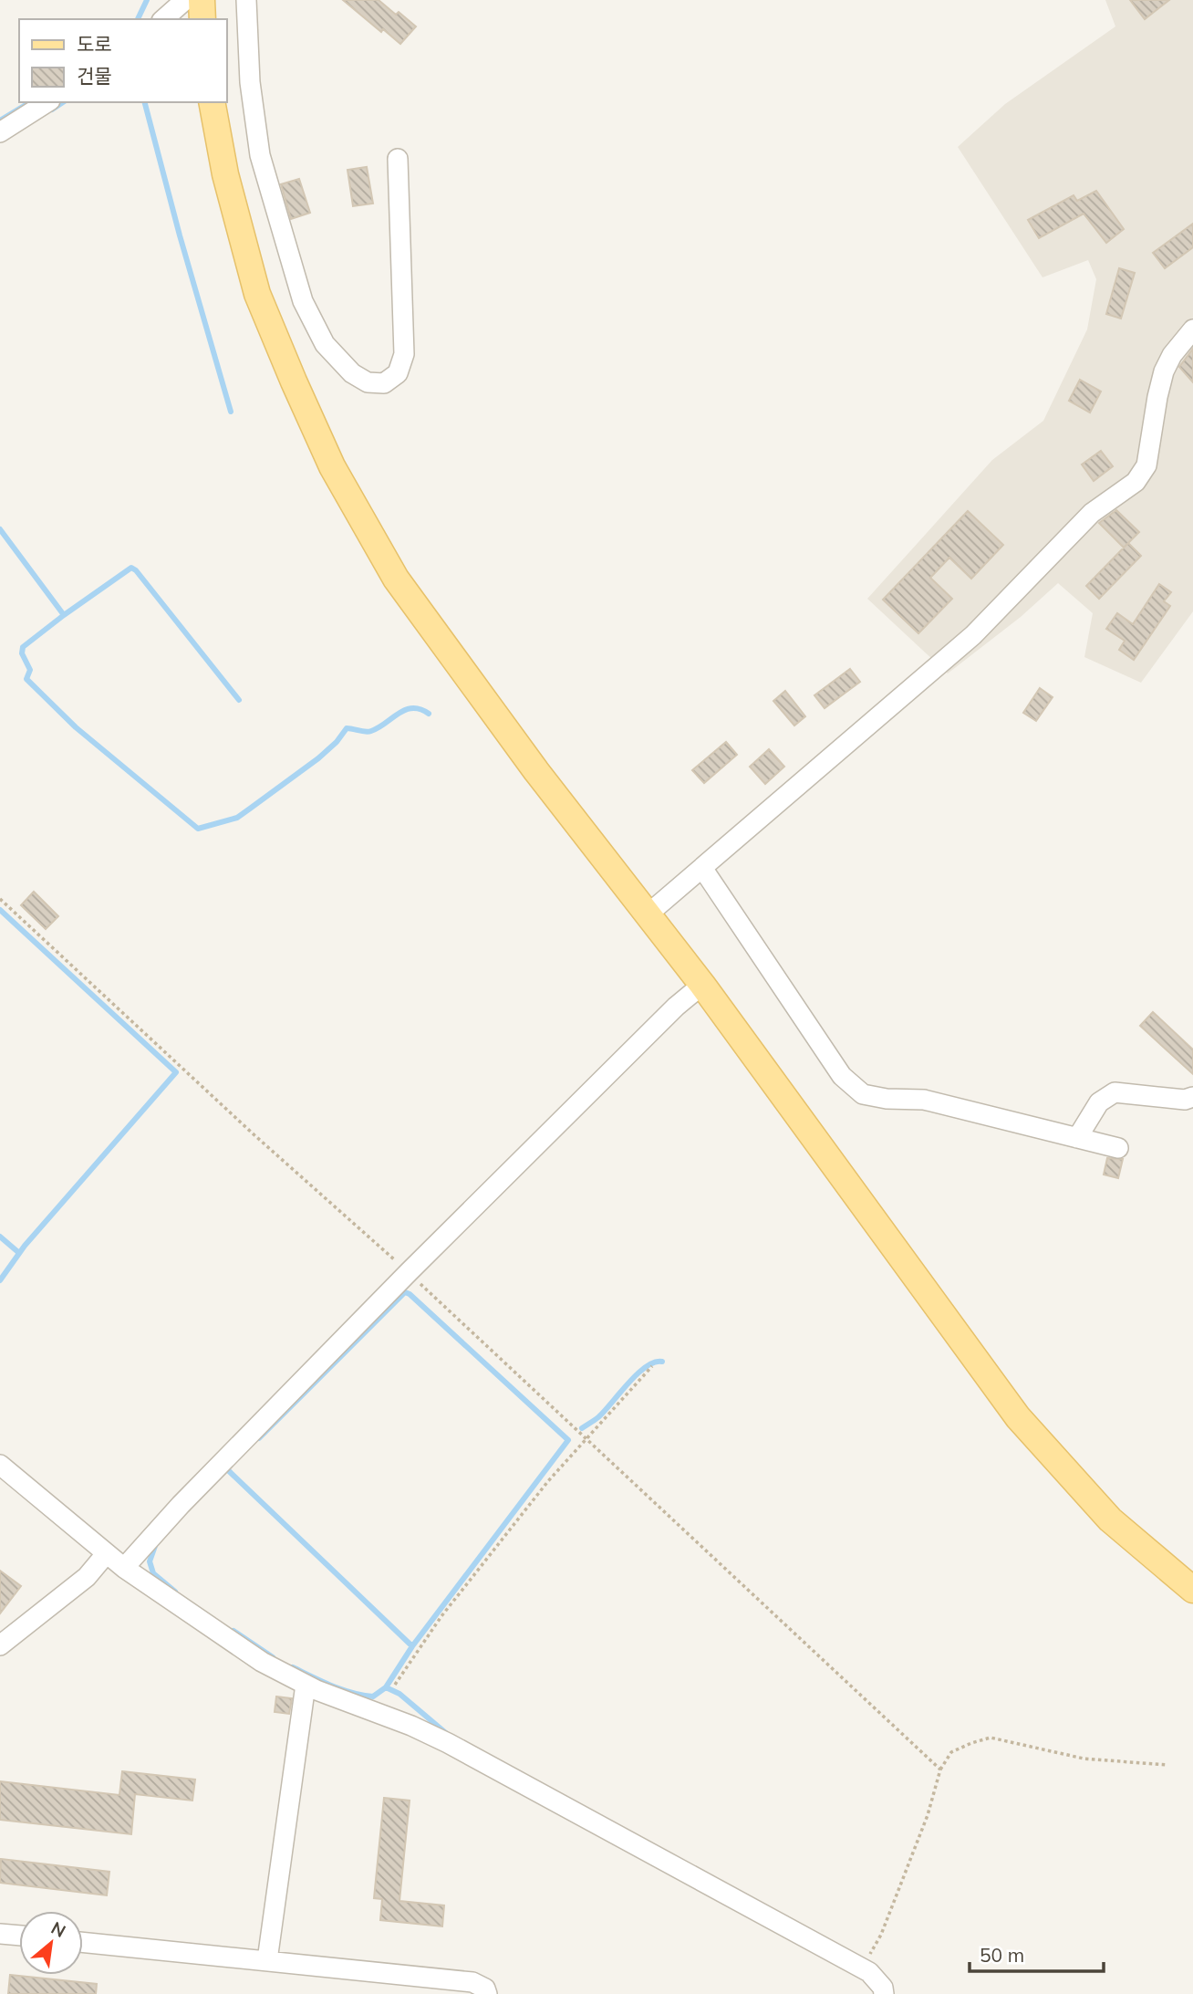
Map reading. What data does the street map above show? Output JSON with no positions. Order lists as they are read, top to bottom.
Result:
{
  "legend": ["도로", "건물"],
  "scale_bar": "50 m",
  "north": "top right"
}
